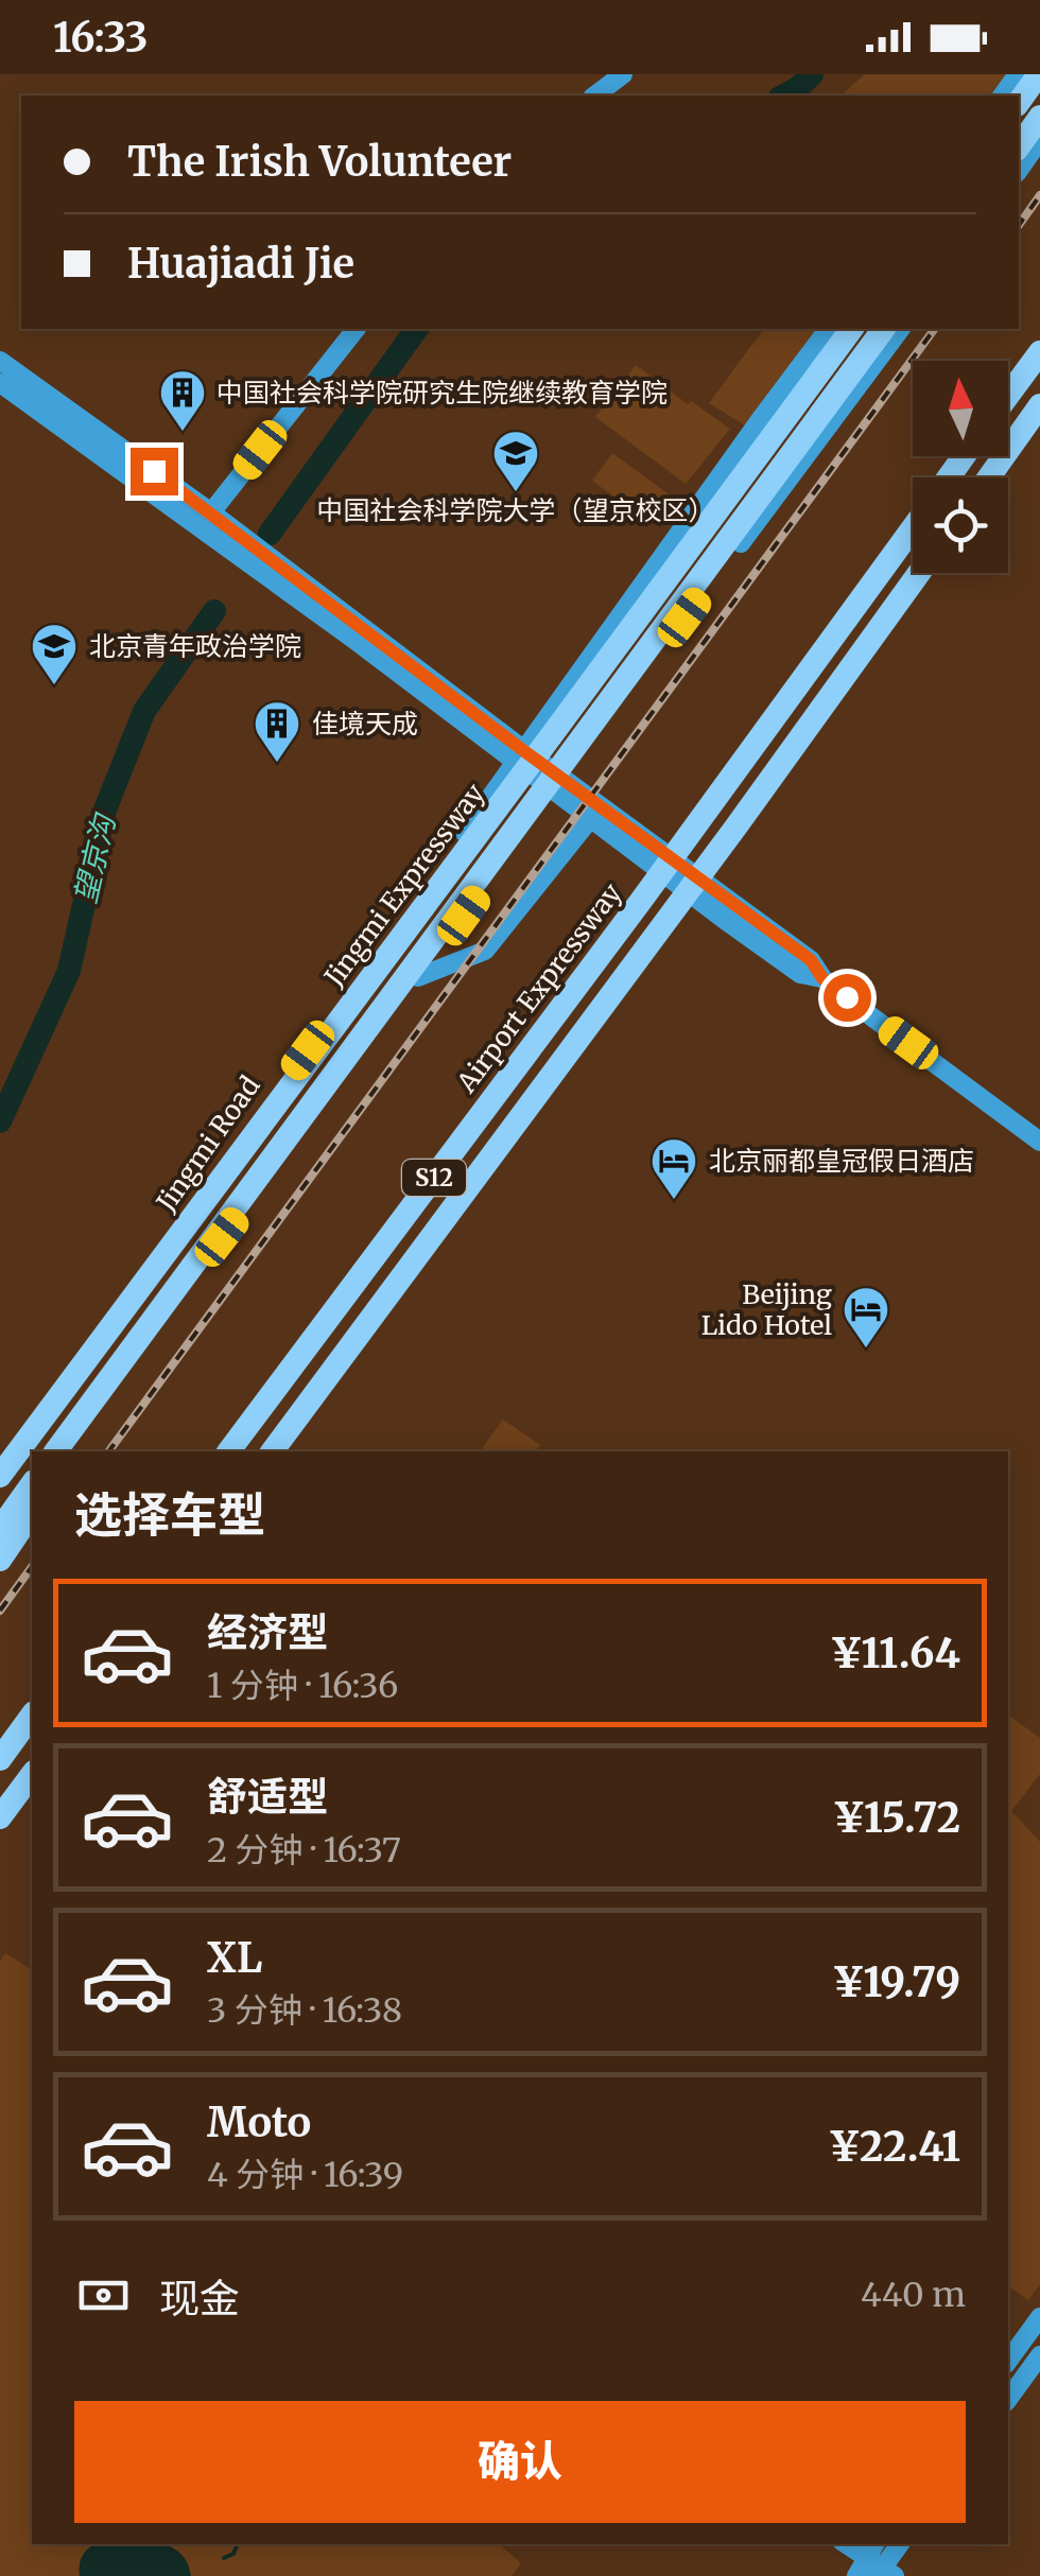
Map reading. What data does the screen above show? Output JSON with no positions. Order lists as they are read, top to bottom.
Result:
{
  "streets": {
    "highway": ["Jingmi Expressway", "Airport Expressway", "S12"],
    "main road": ["Jingmi Road"]
  },
  "crossings": [
    ["Jingmi Expressway", "Jingmi Road"]
  ],
  "water": ["望京沟"],
  "places": {
    "building": ["中国社会科学院研究生院继续教育学院", "佳境天成"],
    "school or university": ["中国社会科学院大学（望京校区）", "北京青年政治学院"],
    "hotel": ["北京丽都皇冠假日酒店", "Beijing Lido Hotel"]
  },
  "north": "top",
  "page": {
    "status": "16:33",
    "banner": ["The Irish Volunteer", "Huajiadi Jie"],
    "heading": "选择车型",
    "list": [
      {
        "name": "经济型",
        "note": "1 分钟 · 16:36",
        "value": "¥11.64"
      },
      {
        "name": "舒适型",
        "note": "2 分钟 · 16:37",
        "value": "¥15.72"
      },
      {
        "name": "XL",
        "note": "3 分钟 · 16:38",
        "value": "¥19.79"
      },
      {
        "name": "Moto",
        "note": "4 分钟 · 16:39",
        "value": "¥22.41"
      }
    ],
    "pay": ["现金", "440 m"],
    "buttons": "确认"
  }
}
